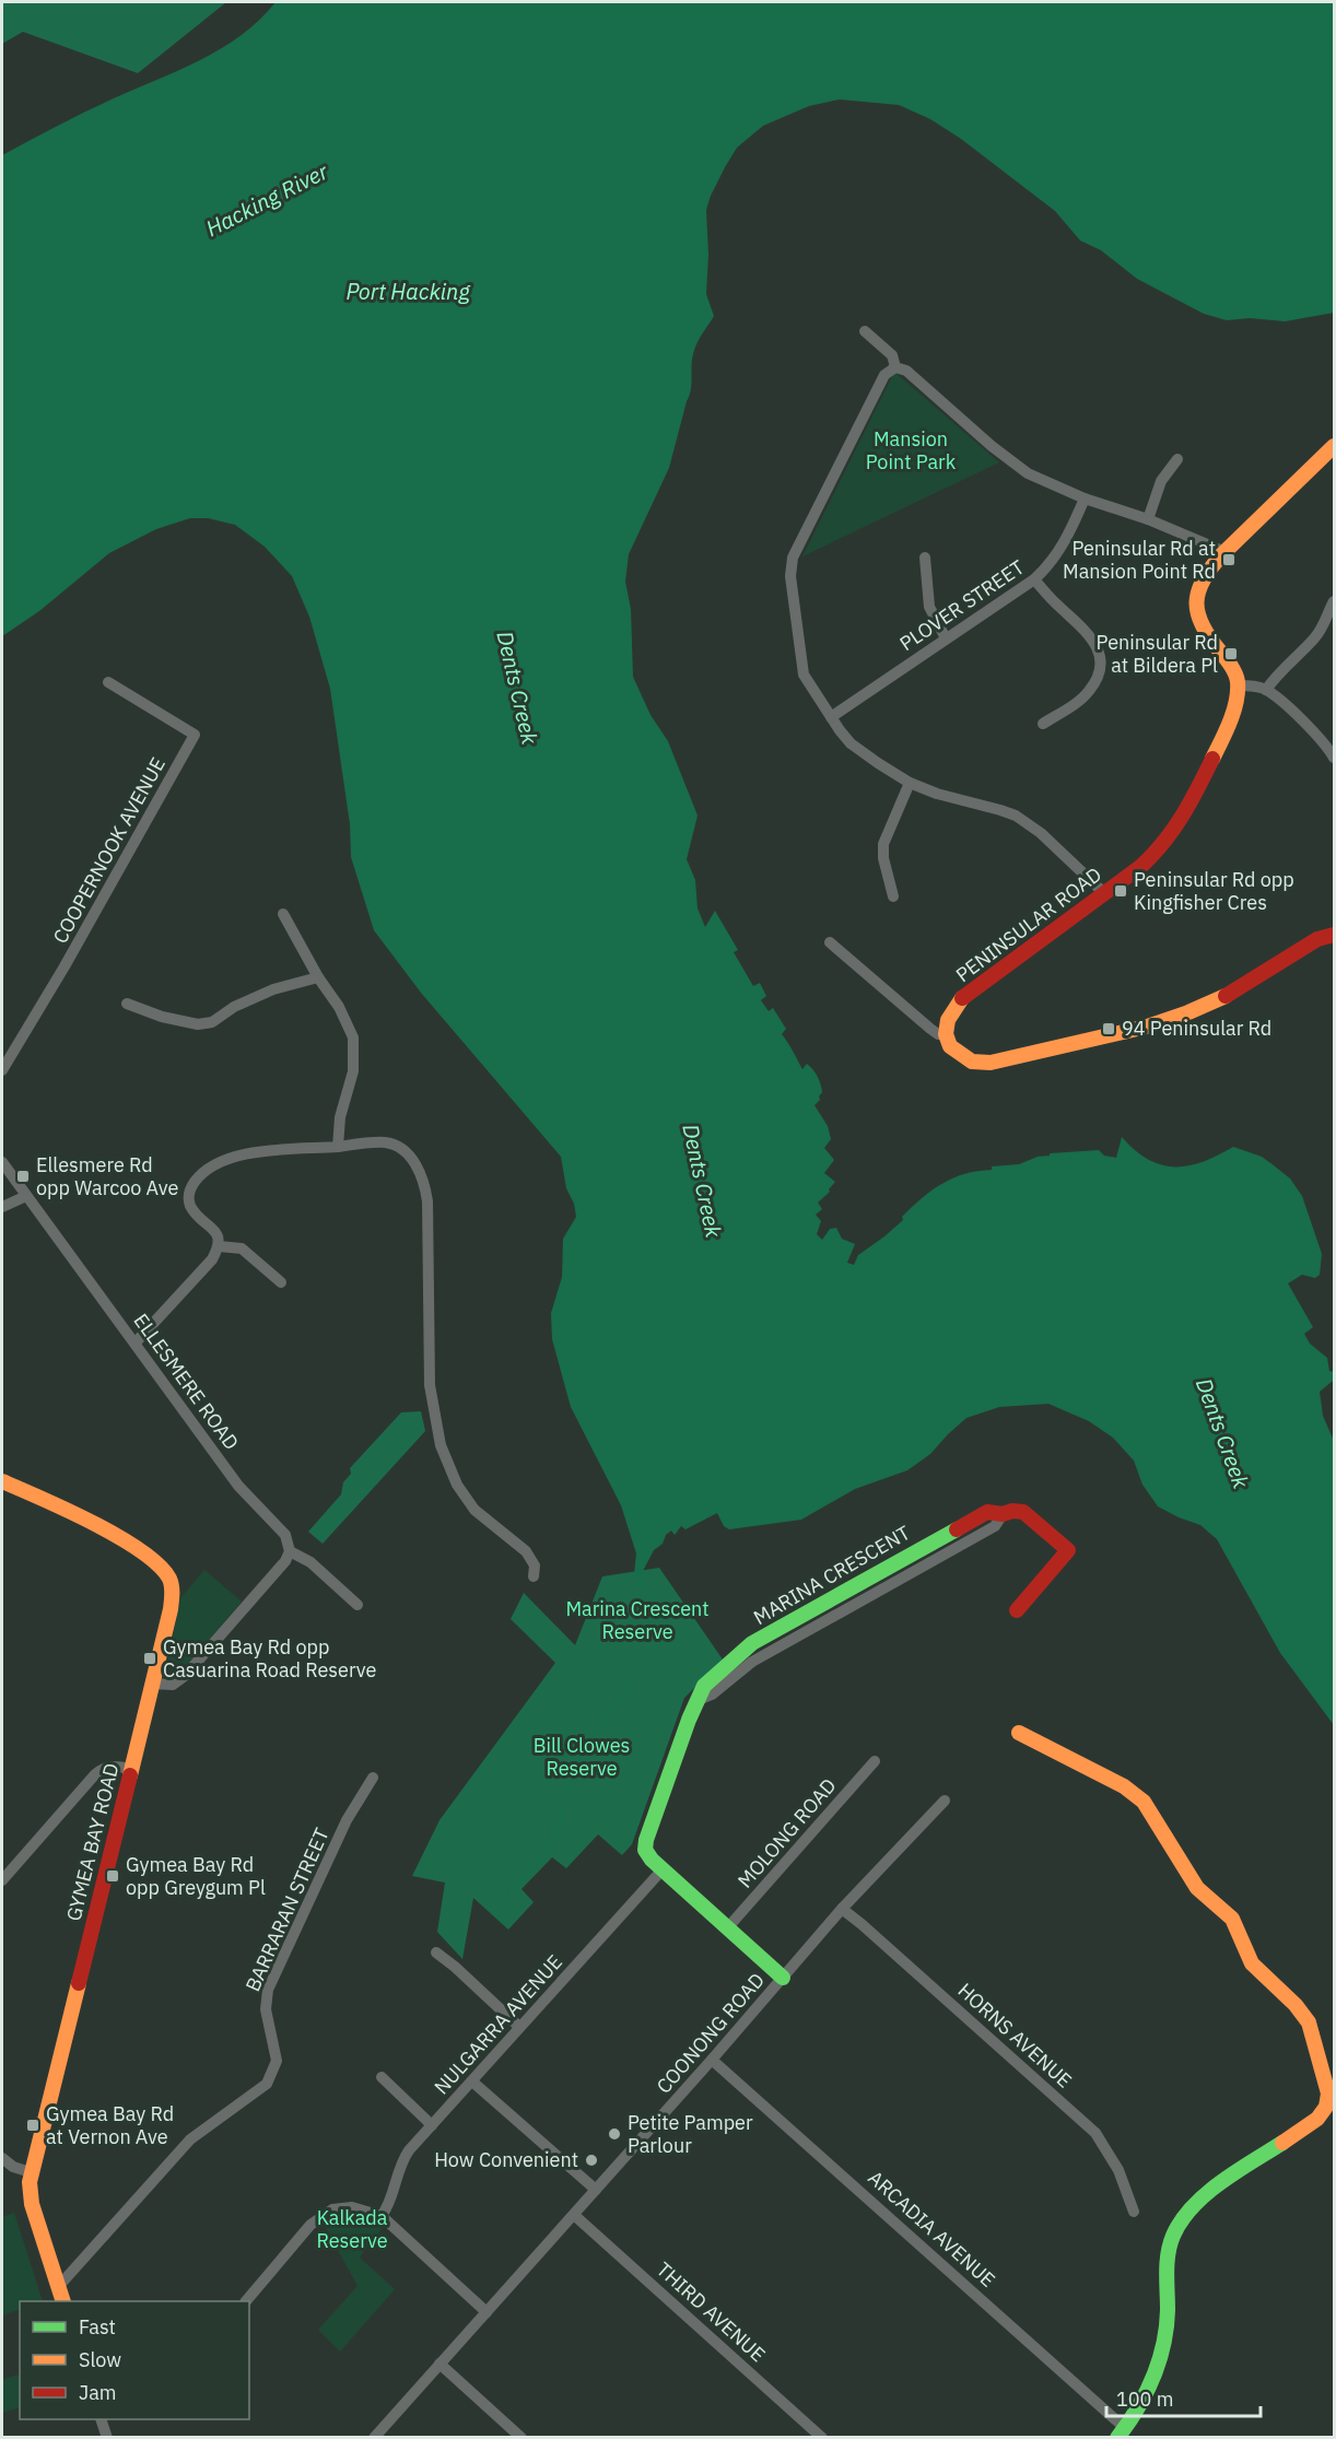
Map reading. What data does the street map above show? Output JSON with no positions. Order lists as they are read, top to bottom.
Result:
{
  "streets": {
    "street": [
      "PLOVER STREET",
      "COOPERNOOK AVENUE",
      "PENINSULAR ROAD",
      "ELLESMERE ROAD",
      "MARINA CRESCENT",
      "MOLONG ROAD",
      "GYMEA BAY ROAD",
      "BARRARAN STREET",
      "NULGARRA AVENUE",
      "COONONG ROAD",
      "HORNS AVENUE",
      "ARCADIA AVENUE",
      "THIRD AVENUE"
    ]
  },
  "crossings": [
    ["MARINA CRESCENT", "MOLONG ROAD"],
    ["MARINA CRESCENT", "NULGARRA AVENUE"],
    ["MARINA CRESCENT", "COONONG ROAD"],
    ["GYMEA BAY ROAD", "BARRARAN STREET"],
    ["COONONG ROAD", "HORNS AVENUE"],
    ["COONONG ROAD", "ARCADIA AVENUE"],
    ["COONONG ROAD", "THIRD AVENUE"]
  ],
  "water": ["Hacking River", "Port Hacking", "Dents Creek"],
  "parks": [
    "Mansion Point Park",
    "Marina Crescent Reserve",
    "Bill Clowes Reserve",
    "Kalkada Reserve"
  ],
  "places": {
    "transit": [
      "Peninsular Rd at Mansion Point Rd",
      "Peninsular Rd at Bildera Pl",
      "Peninsular Rd opp Kingfisher Cres",
      "94 Peninsular Rd",
      "Ellesmere Rd opp Warcoo Ave",
      "Gymea Bay Rd opp Casuarina Road Reserve",
      "Gymea Bay Rd opp Greygum Pl",
      "Gymea Bay Rd at Vernon Ave"
    ],
    "other": ["Petite Pamper Parlour", "How Convenient"]
  },
  "legend": ["Fast", "Slow", "Jam"],
  "scale_bar": "100 m"
}
